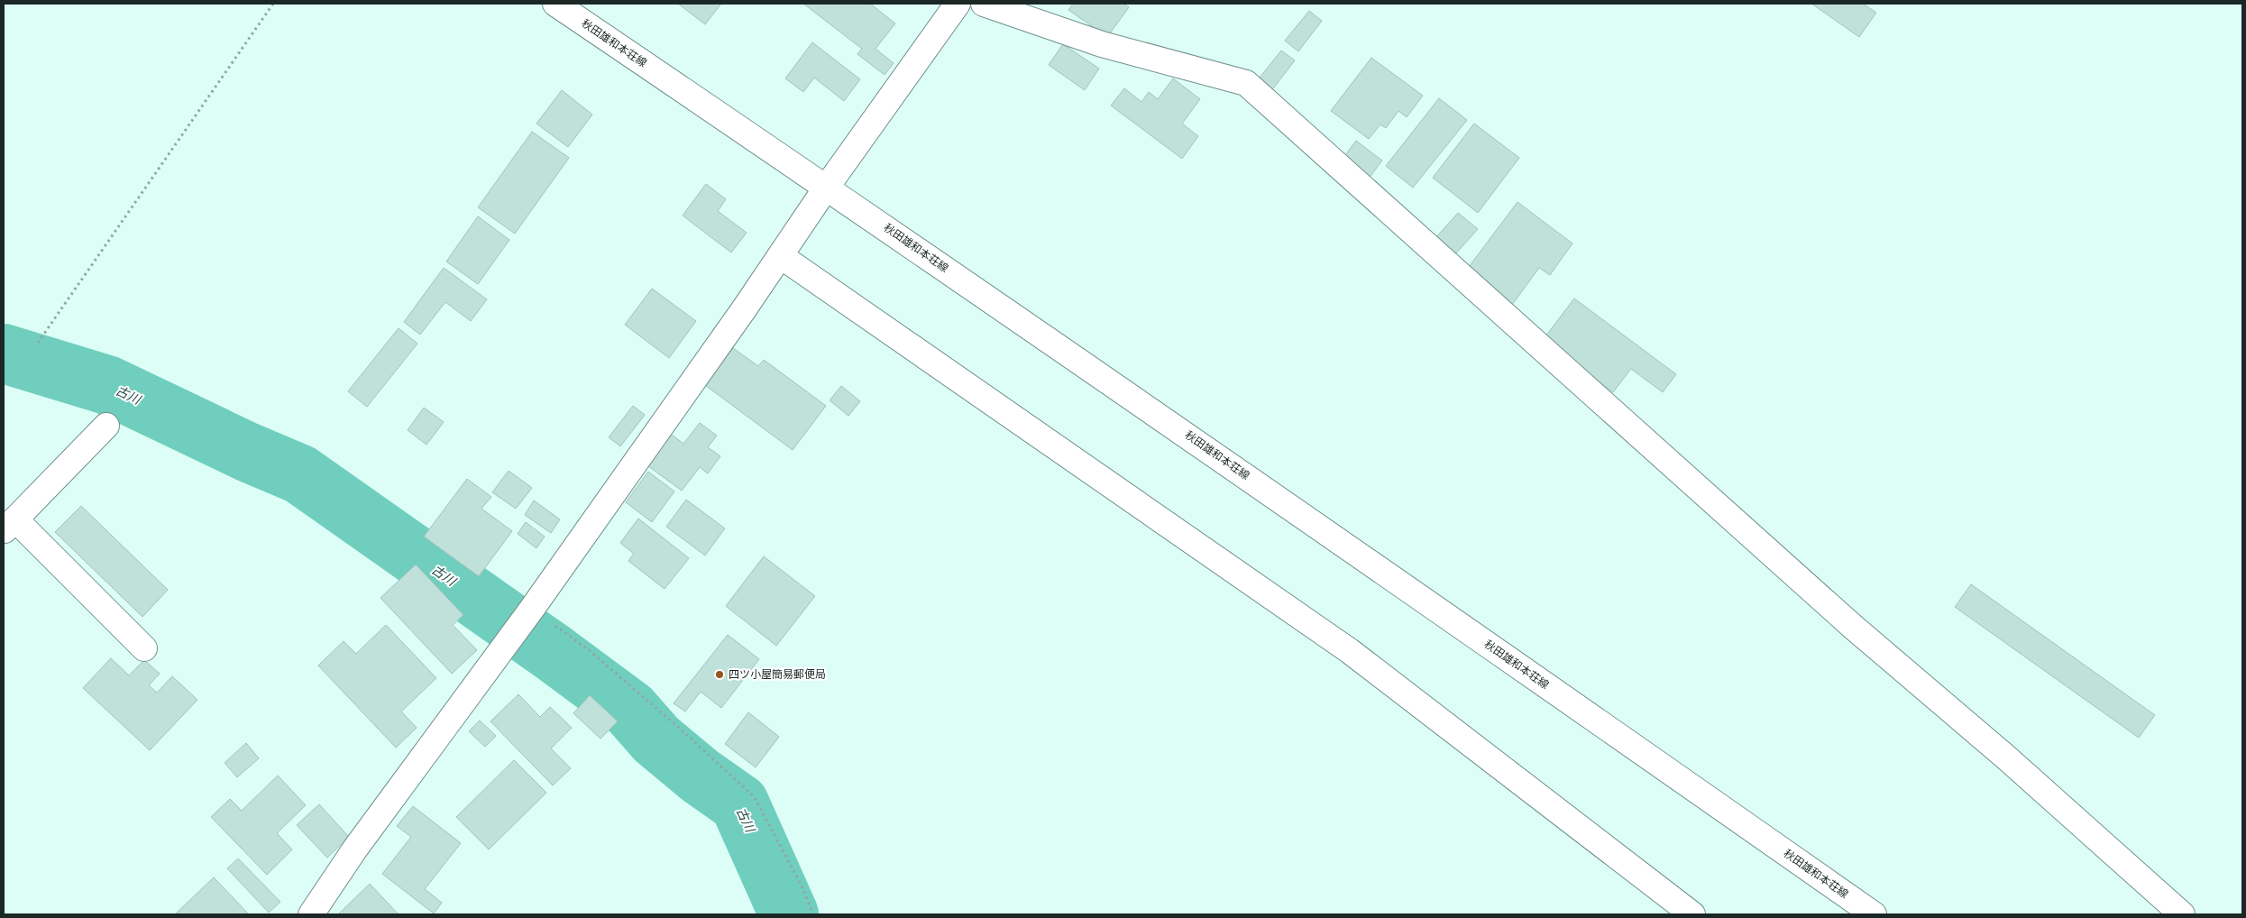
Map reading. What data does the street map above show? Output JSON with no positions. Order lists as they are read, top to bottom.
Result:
{
  "streets": {
    "street": ["秋田雄和本荘線"]
  },
  "water": ["古川"],
  "places": ["四ツ小屋簡易郵便局"]
}
